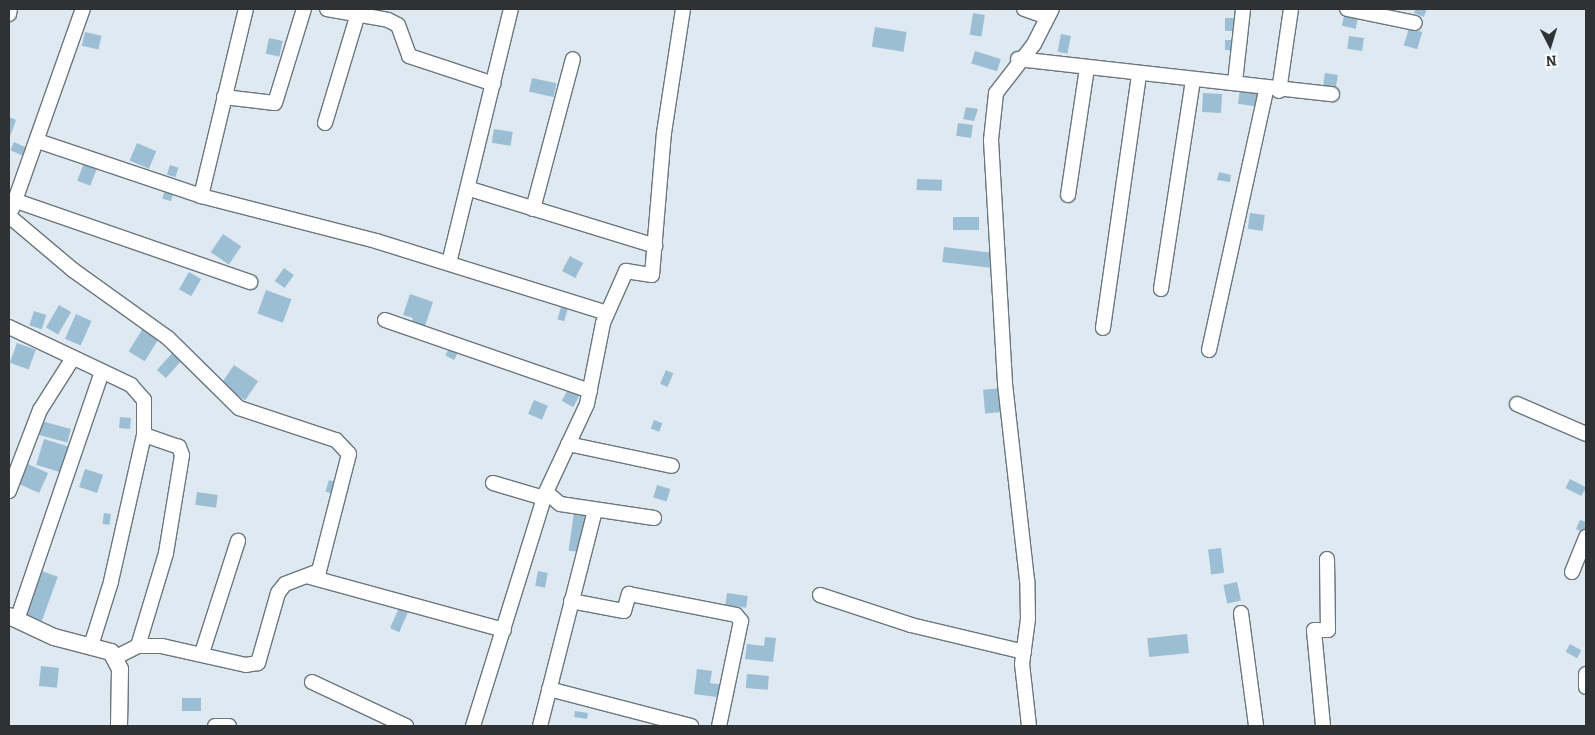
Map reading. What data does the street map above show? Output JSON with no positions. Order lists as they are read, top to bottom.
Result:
{
  "north": "bottom"
}
